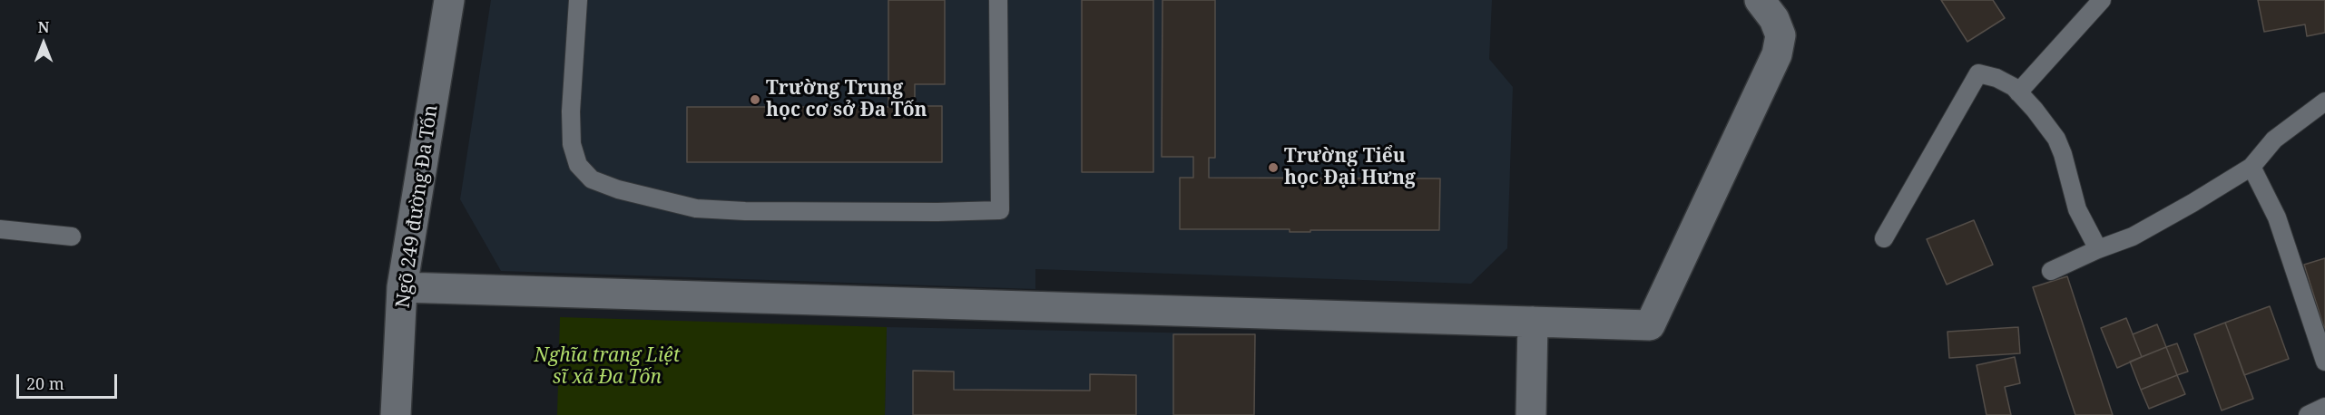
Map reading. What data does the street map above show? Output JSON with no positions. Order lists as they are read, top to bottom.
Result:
{
  "streets": {
    "street": ["Ngõ 249 đường Đa Tốn"]
  },
  "parks": ["Nghĩa trang Liệt sĩ xã Đa Tốn"],
  "places": ["Trường Trung học cơ sở Đa Tốn", "Trường Tiểu học Đại Hưng"],
  "scale_bar": "20 m",
  "north": "top"
}
